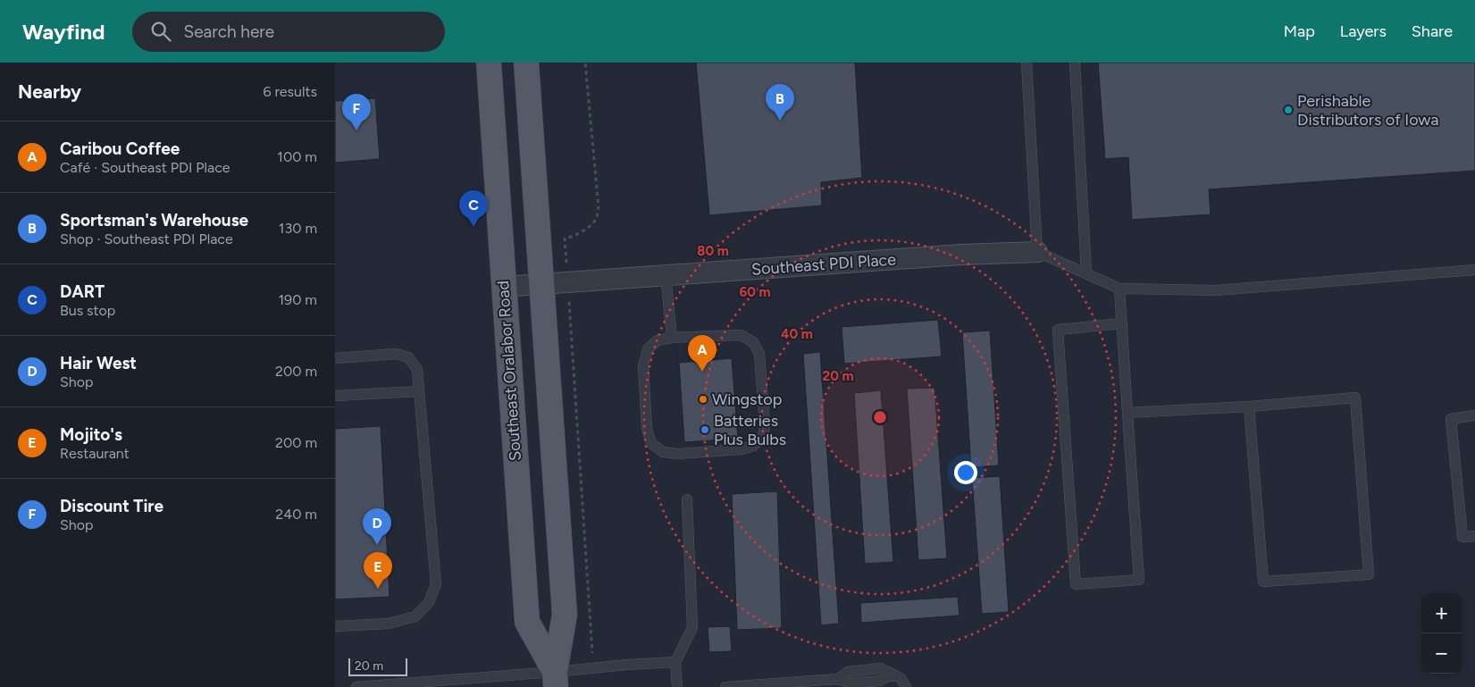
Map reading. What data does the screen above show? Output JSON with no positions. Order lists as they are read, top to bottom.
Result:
{
  "streets": {
    "main road": ["Southeast Oralabor Road"],
    "street": ["Southeast PDI Place"]
  },
  "crossings": [
    ["Southeast PDI Place", "Southeast Oralabor Road"]
  ],
  "places": ["Perishable Distributors of Iowa", "Wingstop", "Batteries Plus Bulbs"],
  "scale_bar": "20 m",
  "page": {
    "header": "Wayfind",
    "search": "Search here",
    "nav": ["Map", "Layers", "Share"],
    "heading": ["Nearby", "6 results"],
    "pins": [
      "B",
      "F",
      "C",
      "A",
      "D",
      "E"
    ],
    "list": [
      {
        "mark": "A",
        "name": "Caribou Coffee",
        "note": "Café · Southeast PDI Place",
        "value": "100 m"
      },
      {
        "mark": "B",
        "name": "Sportsman's Warehouse",
        "note": "Shop · Southeast PDI Place",
        "value": "130 m"
      },
      {
        "mark": "C",
        "name": "DART",
        "note": "Bus stop",
        "value": "190 m"
      },
      {
        "mark": "D",
        "name": "Hair West",
        "note": "Shop",
        "value": "200 m"
      },
      {
        "mark": "E",
        "name": "Mojito's",
        "note": "Restaurant",
        "value": "200 m"
      },
      {
        "mark": "F",
        "name": "Discount Tire",
        "note": "Shop",
        "value": "240 m"
      }
    ],
    "map_buttons": ["+", "−"],
    "scale": "20 m"
  },
  "rings": [
    "80 m",
    "60 m",
    "40 m",
    "20 m"
  ]
}
